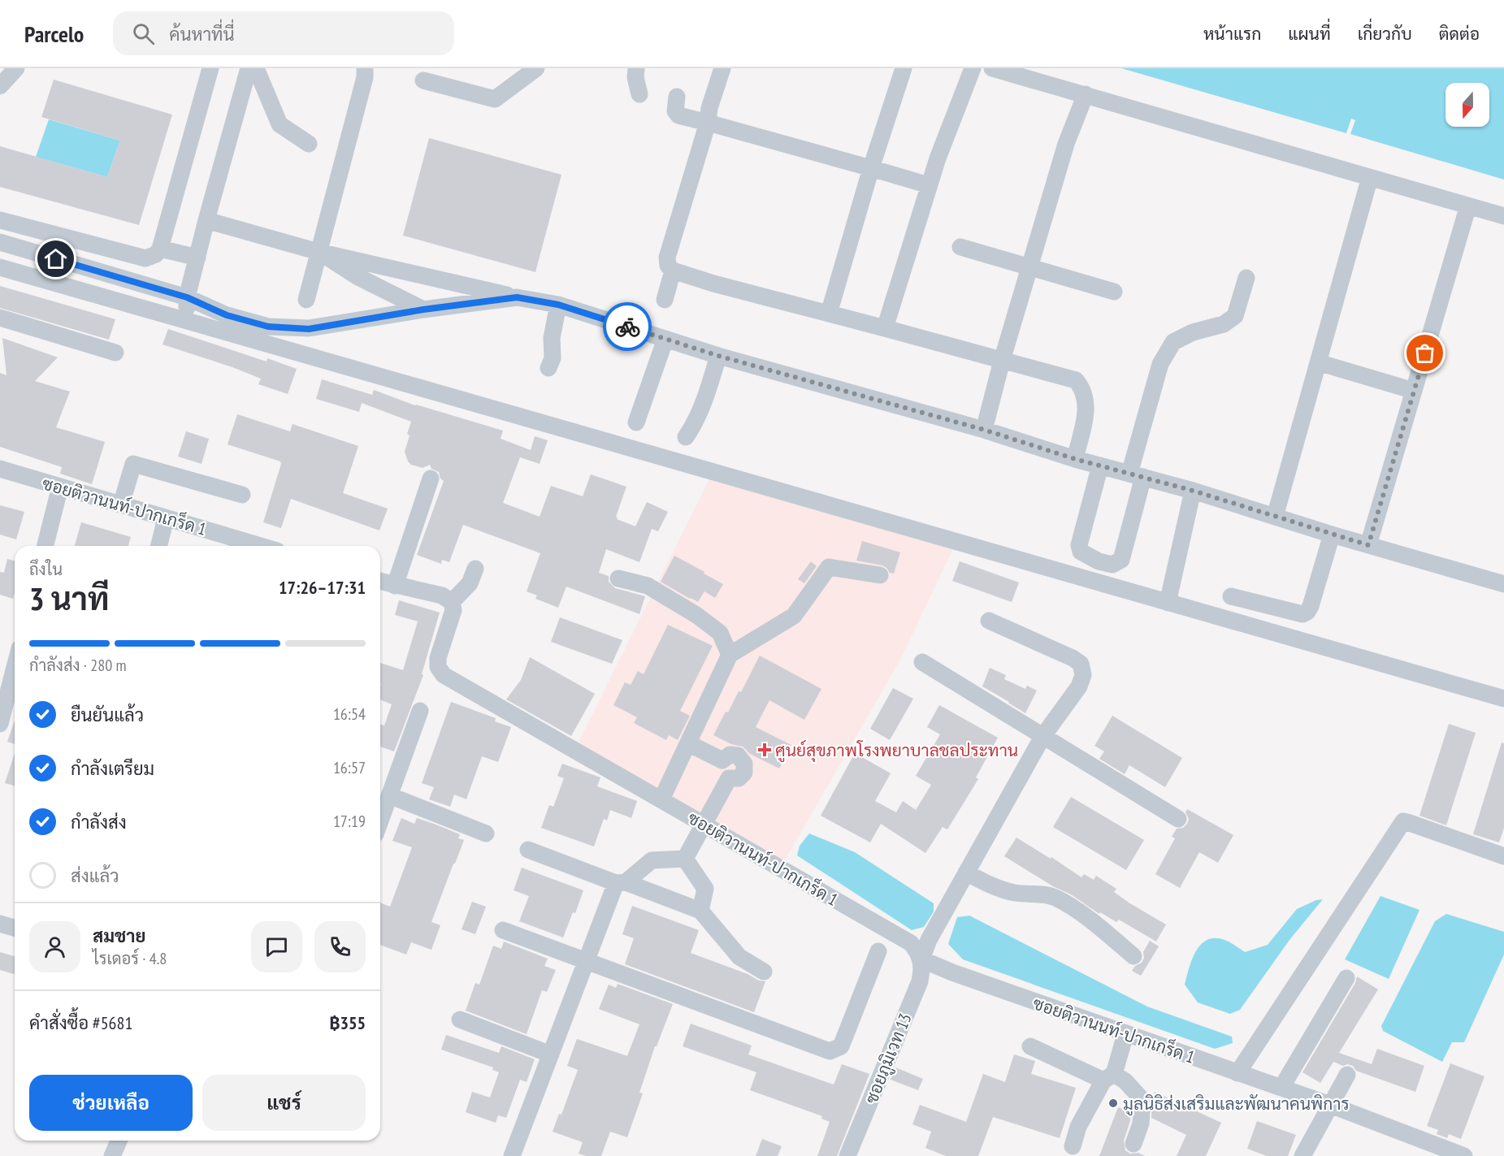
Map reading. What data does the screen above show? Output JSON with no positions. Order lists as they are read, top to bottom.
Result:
{
  "streets": {
    "street": ["ซอยติวานนท์-ปากเกร็ด 1", "ซอยภูมิเวท 13"]
  },
  "crossings": [
    ["ซอยติวานนท์-ปากเกร็ด 1", "ซอยภูมิเวท 13"]
  ],
  "places": {
    "health": ["ศูนย์สุขภาพโรงพยาบาลชลประทาน"],
    "other": ["มูลนิธิส่งเสริมและพัฒนาคนพิการ"]
  },
  "north": "bottom",
  "page": {
    "header": "Parcelo",
    "search": "ค้นหาที่นี่",
    "nav": [
      "หน้าแรก",
      "แผนที่",
      "เกี่ยวกับ",
      "ติดต่อ"
    ],
    "heading": ["3 นาที", "ถึงใน", "17:26–17:31"],
    "panel": [
      "สมชาย",
      "ไรเดอร์ · 4.8",
      "คำสั่งซื้อ #5681",
      "฿355"
    ],
    "bar": "กำลังส่ง · 280 m",
    "list": [
      ["ยืนยันแล้ว", "16:54"],
      ["กำลังเตรียม", "16:57"],
      ["กำลังส่ง", "17:19"],
      "ส่งแล้ว"
    ],
    "buttons": ["ช่วยเหลือ", "แชร์"]
  }
}
